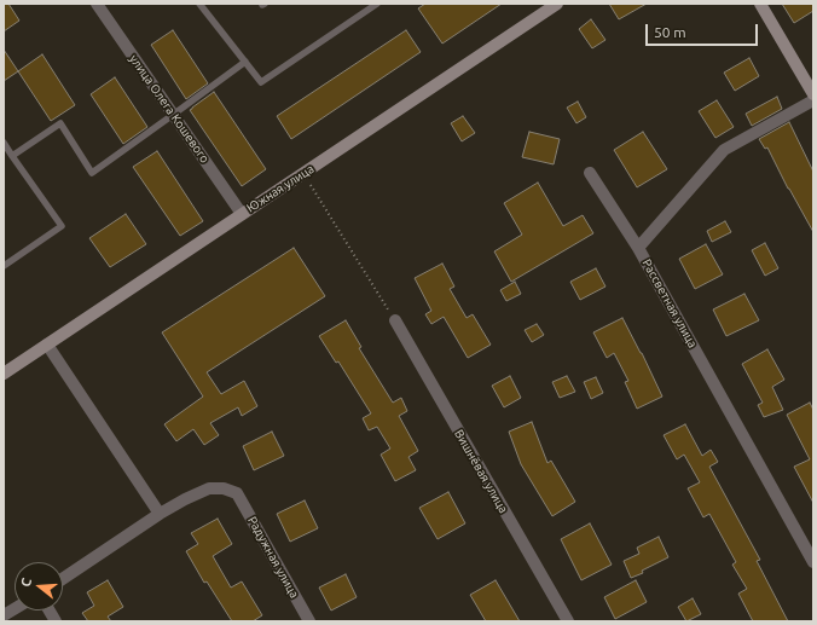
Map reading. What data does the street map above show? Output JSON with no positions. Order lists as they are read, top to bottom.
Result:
{
  "streets": {
    "street": [
      "улица Олега Кошевого",
      "Южная улица",
      "Рассветная улица",
      "Вишнёвая улица",
      "Радужная улица"
    ]
  },
  "crossings": [
    ["улица Олега Кошевого", "Южная улица"]
  ],
  "scale_bar": "50 m",
  "north": "left"
}
